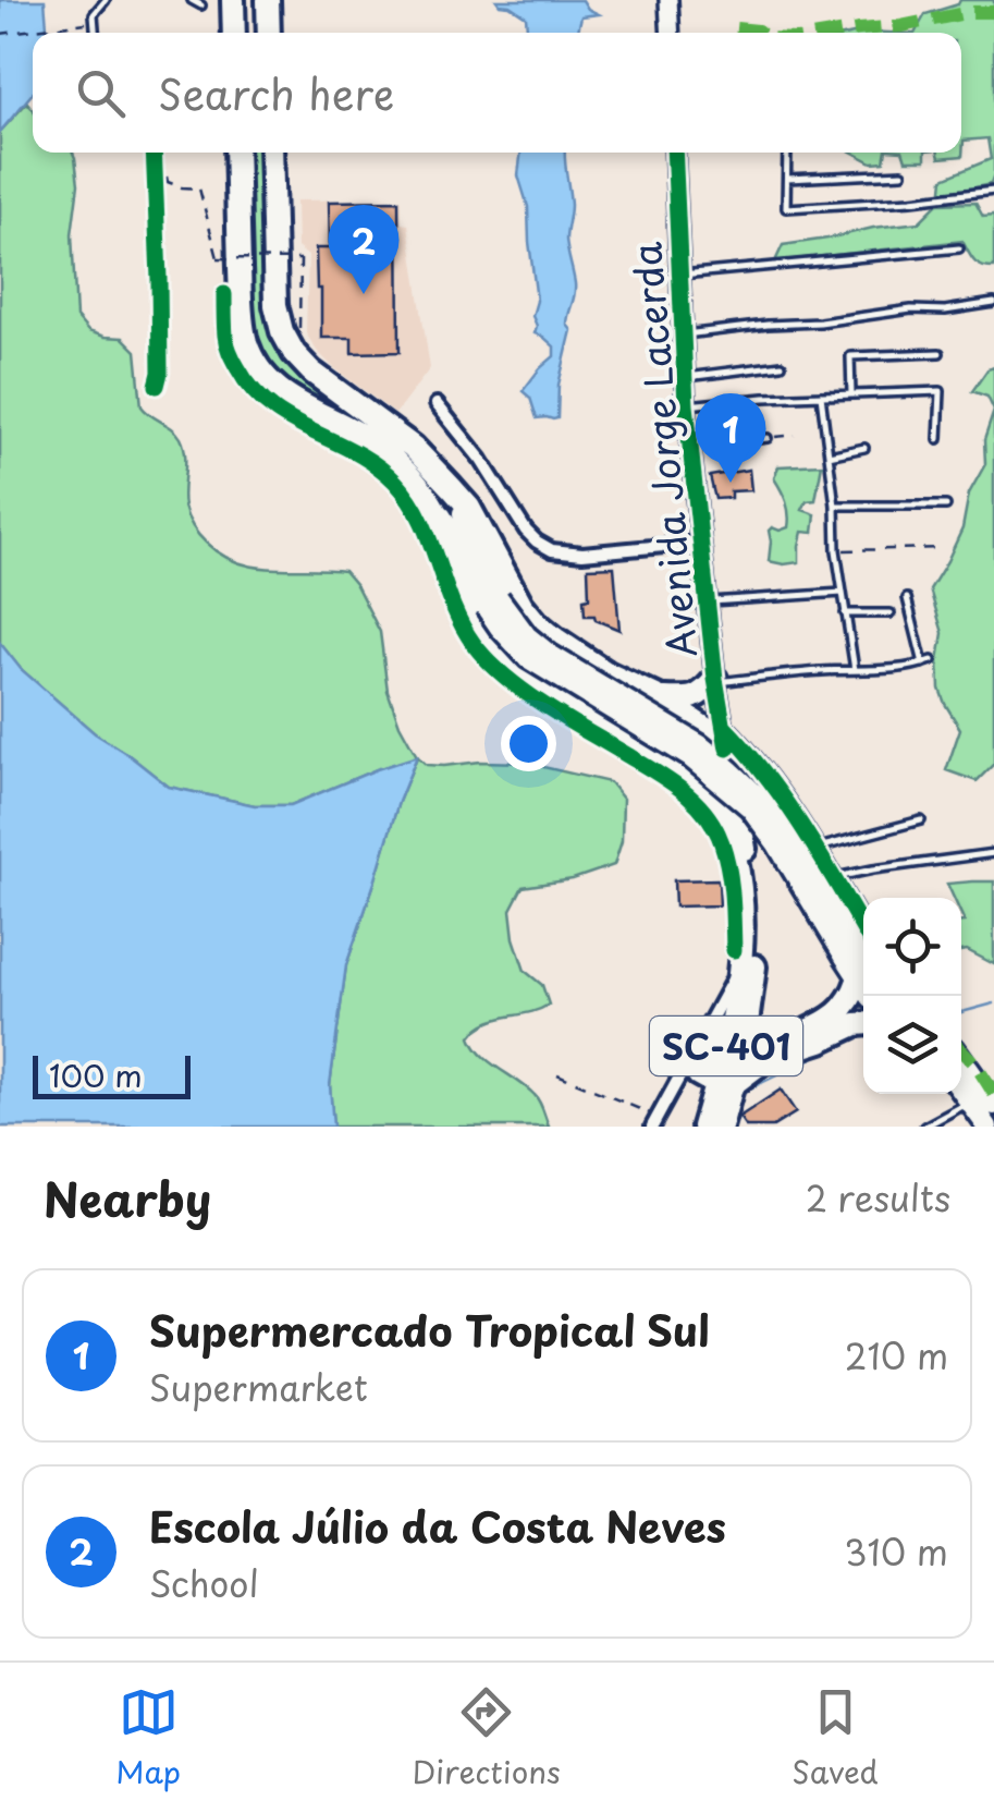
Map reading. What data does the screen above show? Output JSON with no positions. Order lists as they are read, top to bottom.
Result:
{
  "streets": {
    "highway": ["SC-401"],
    "main road": ["Avenida Jorge Lacerda"]
  },
  "crossings": [
    ["Avenida Jorge Lacerda", "SC-401"]
  ],
  "scale_bar": "100 m",
  "page": {
    "search": "Search here",
    "pins": ["2", "1"],
    "scale": "100 m",
    "heading": ["Nearby", "2 results"],
    "list": [
      {
        "mark": "1",
        "name": "Supermercado Tropical Sul",
        "note": "Supermarket",
        "value": "210 m"
      },
      {
        "mark": "2",
        "name": "Escola Júlio da Costa Neves",
        "note": "School",
        "value": "310 m"
      }
    ],
    "nav": ["Map", "Directions", "Saved"]
  }
}
